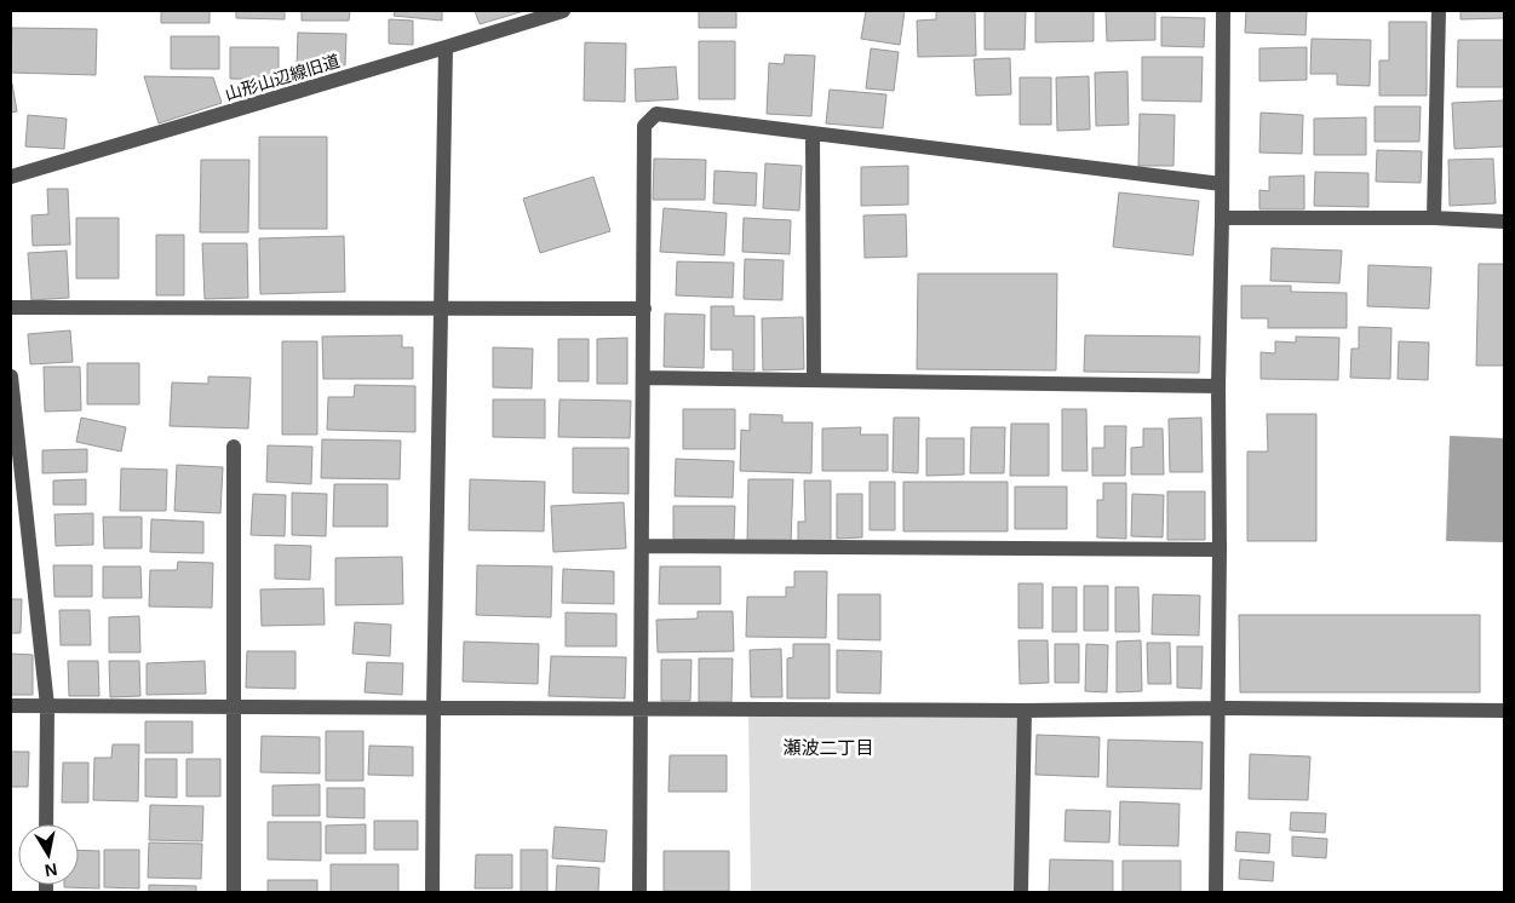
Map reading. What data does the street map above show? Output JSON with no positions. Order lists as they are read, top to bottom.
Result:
{
  "streets": {
    "street": ["山形山辺線旧道"]
  },
  "districts": ["瀬波二丁目"],
  "north": "bottom"
}
